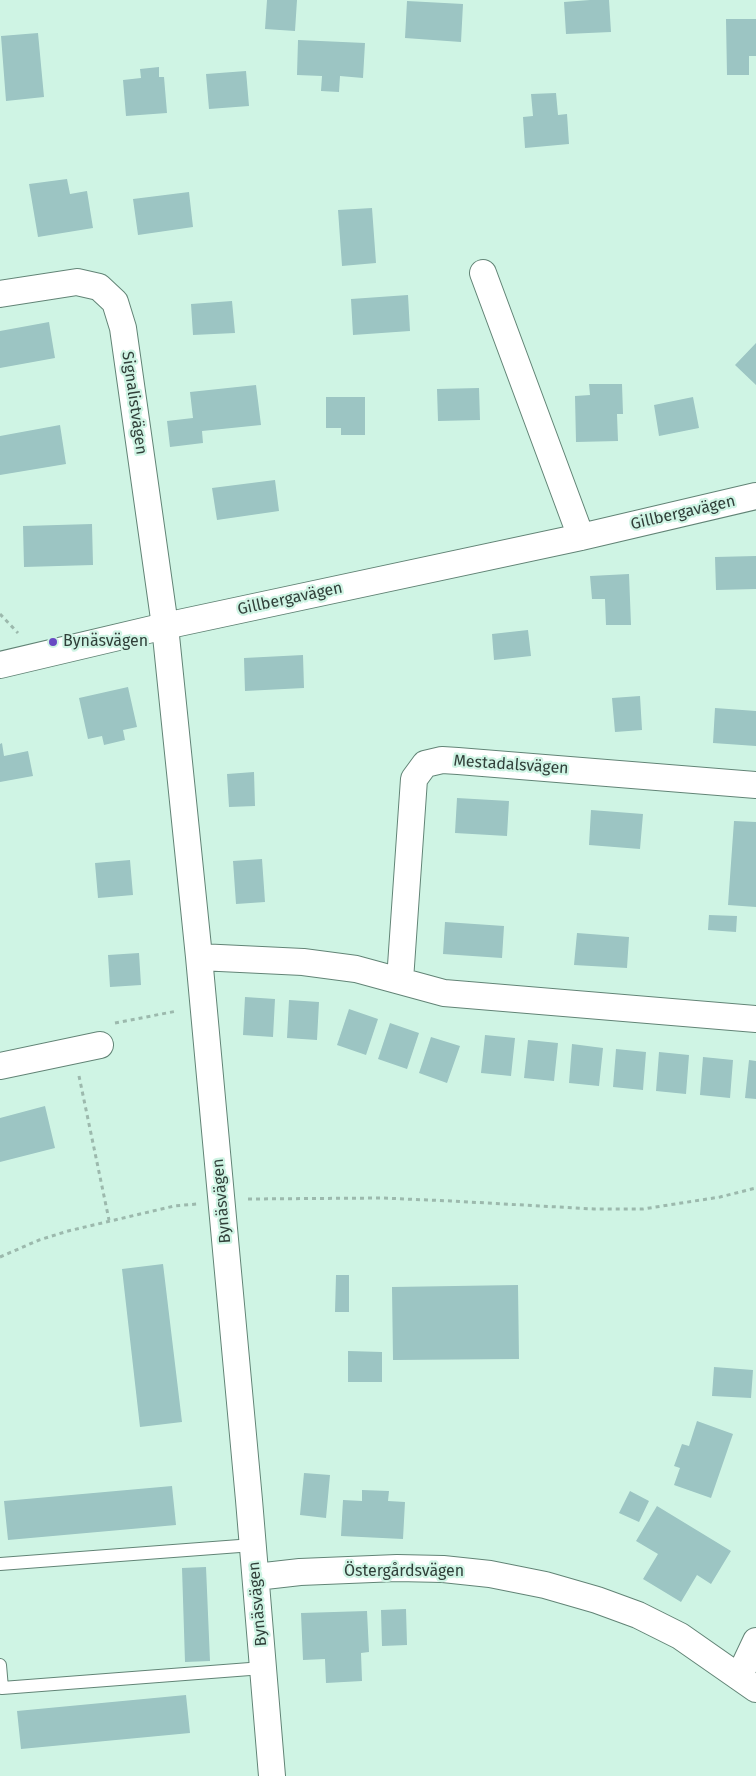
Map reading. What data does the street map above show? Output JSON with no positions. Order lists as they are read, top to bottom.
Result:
{
  "streets": {
    "street": [
      "Signalistvägen",
      "Gillbergavägen",
      "Mestadalsvägen",
      "Bynäsvägen",
      "Östergårdsvägen"
    ]
  },
  "crossings": [
    ["Signalistvägen", "Gillbergavägen"],
    ["Signalistvägen", "Bynäsvägen"],
    ["Gillbergavägen", "Bynäsvägen"],
    ["Bynäsvägen", "Östergårdsvägen"]
  ],
  "places": ["Bynäsvägen"]
}
